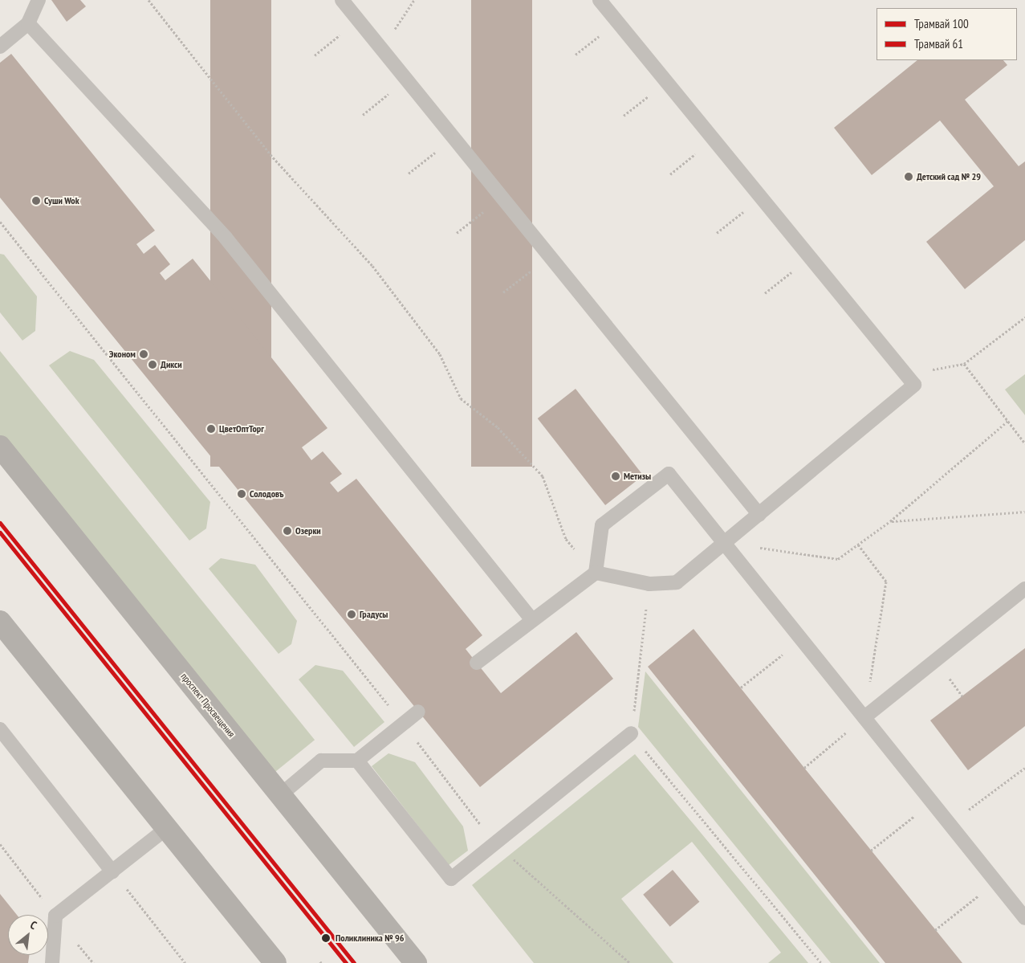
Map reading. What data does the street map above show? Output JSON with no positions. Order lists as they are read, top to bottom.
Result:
{
  "streets": {
    "main road": ["проспект Просвещения"]
  },
  "places": [
    "Детский сад № 29",
    "Суши Wok",
    "Эконом",
    "Дикси",
    "ЦветОптТорг",
    "Метизы",
    "Солодовъ",
    "Озерки",
    "Градусы",
    "Поликлиника № 96"
  ],
  "lines": ["tram line 100", "tram line 61"],
  "legend": ["Трамвай 100", "Трамвай 61"],
  "north": "top right"
}
